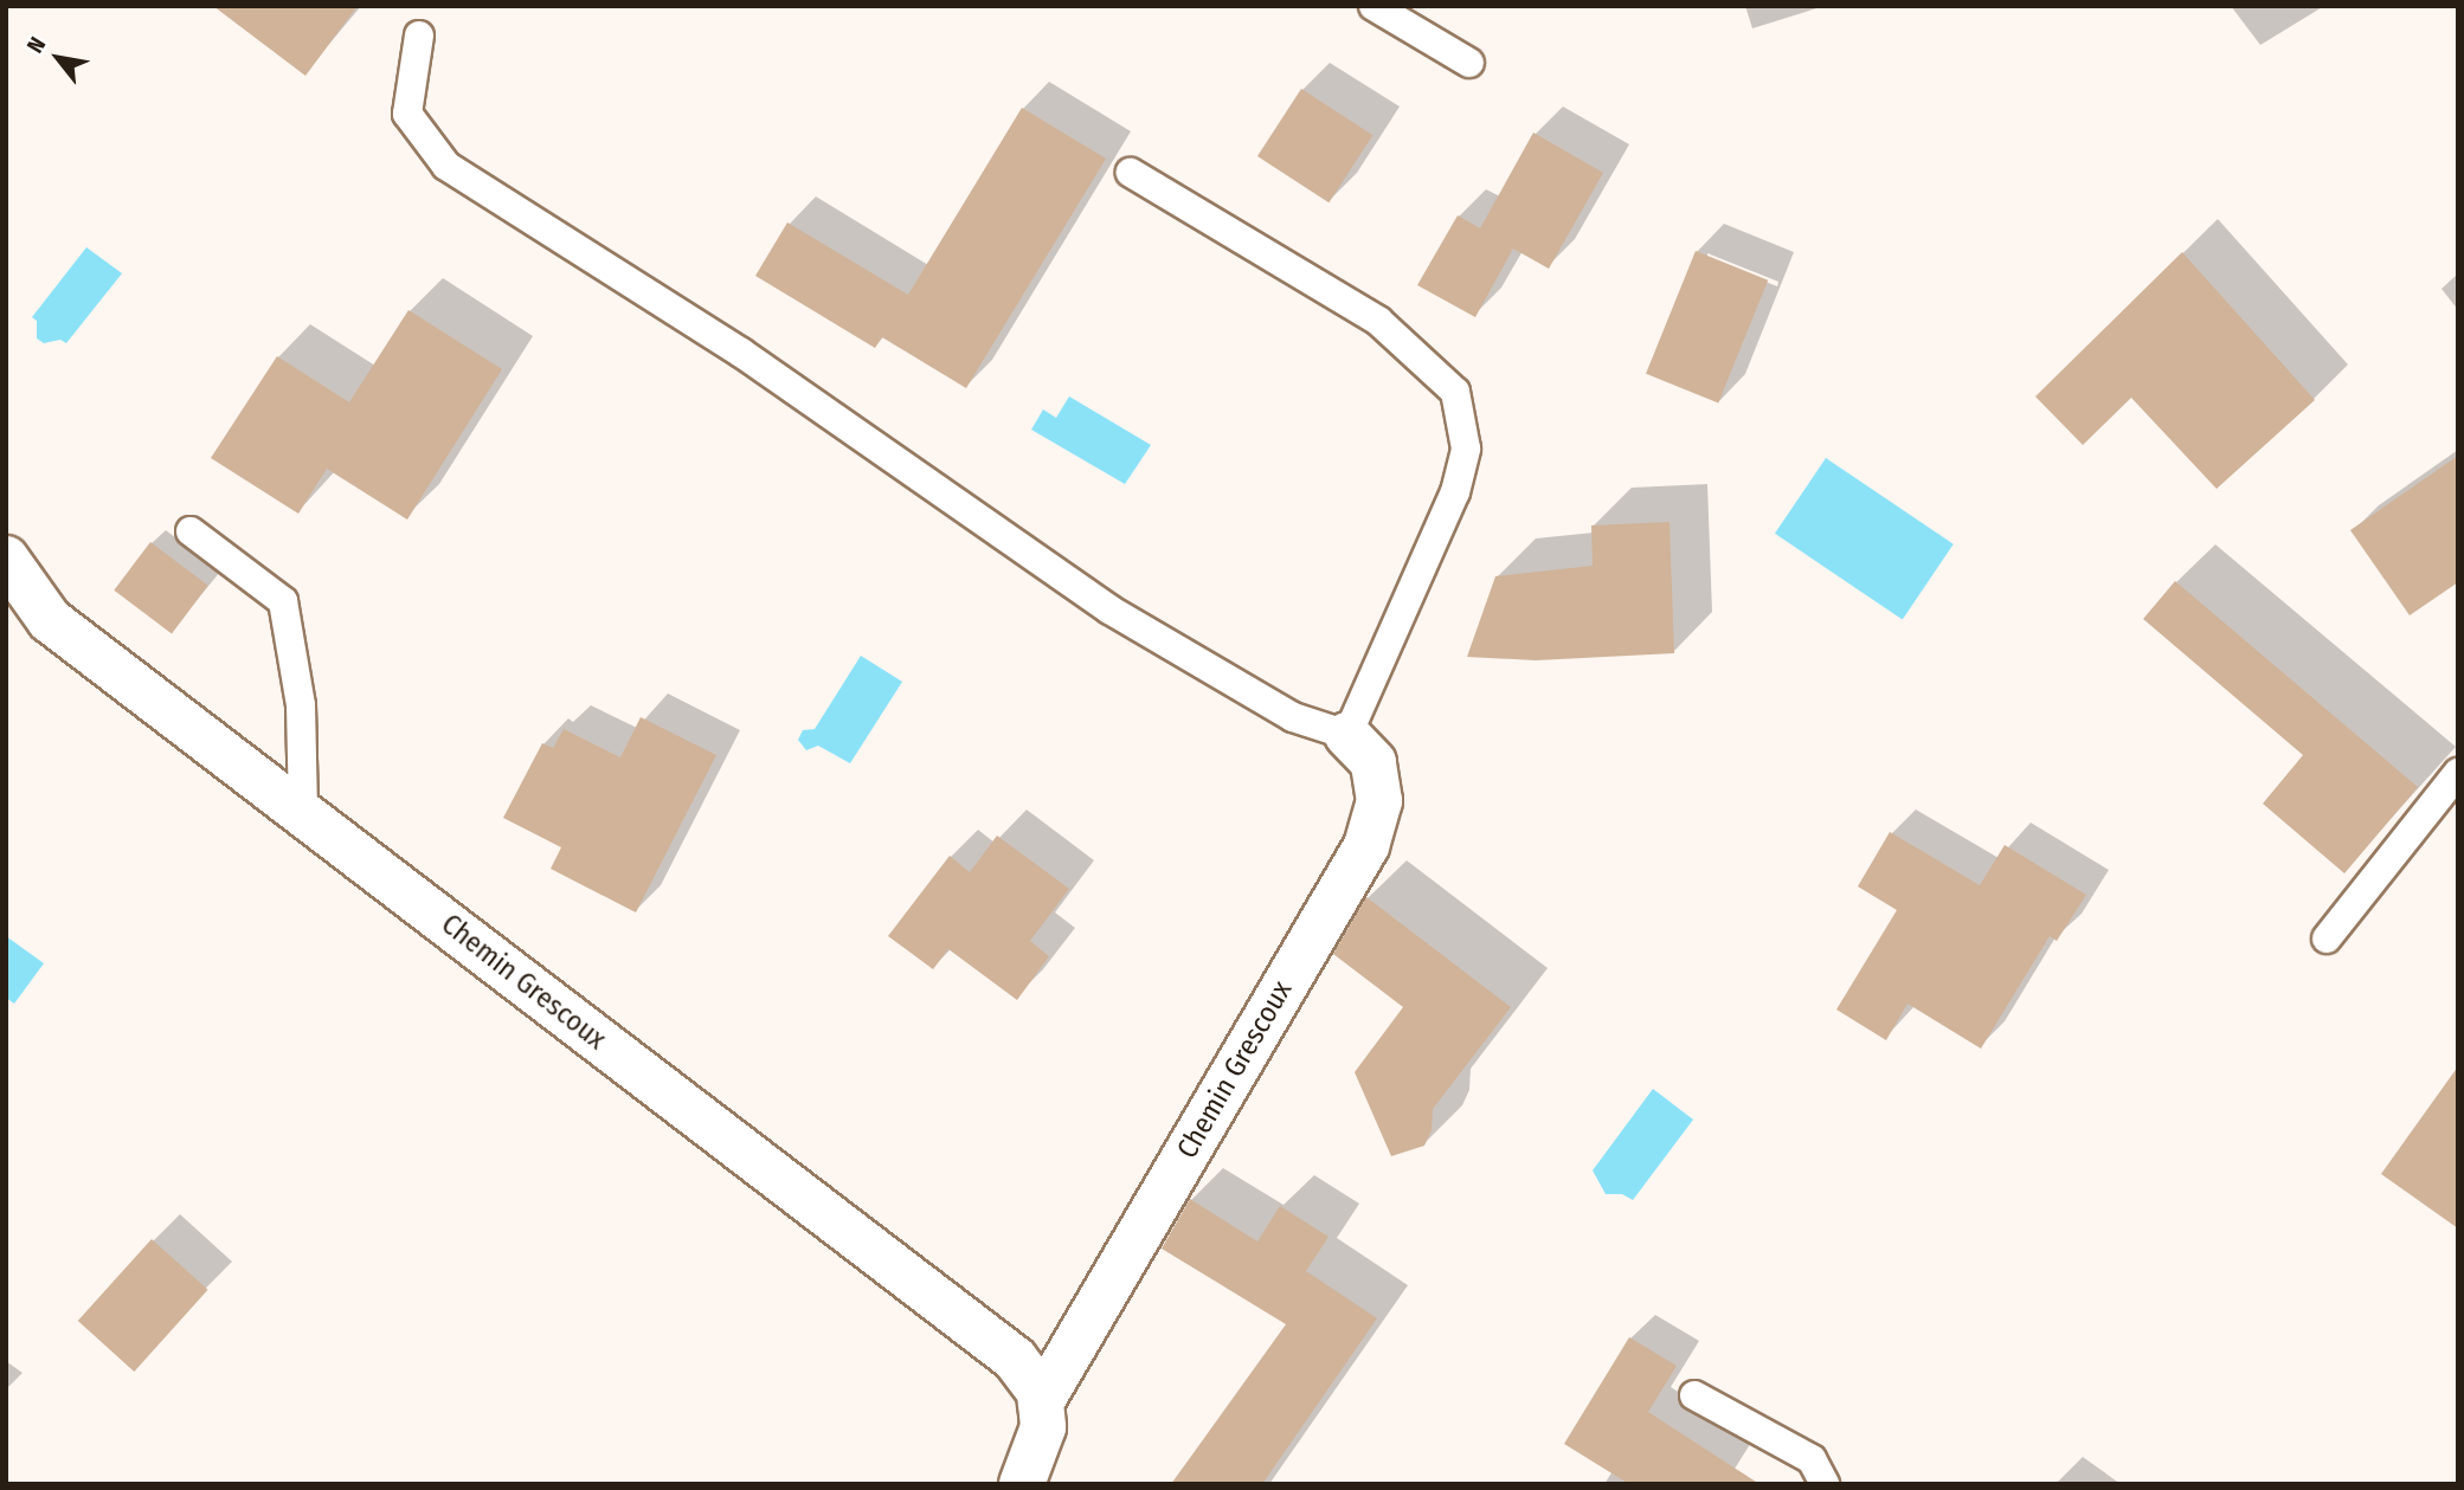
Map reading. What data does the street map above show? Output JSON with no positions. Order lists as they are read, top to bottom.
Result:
{
  "streets": {
    "street": ["Chemin Grescoux"]
  },
  "north": "top left"
}
